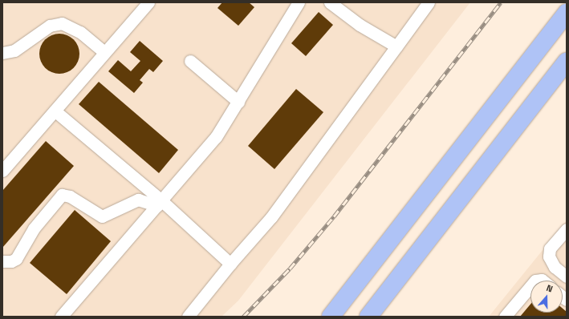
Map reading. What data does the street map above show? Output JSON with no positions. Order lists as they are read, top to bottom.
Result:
{
  "north": "top"
}
